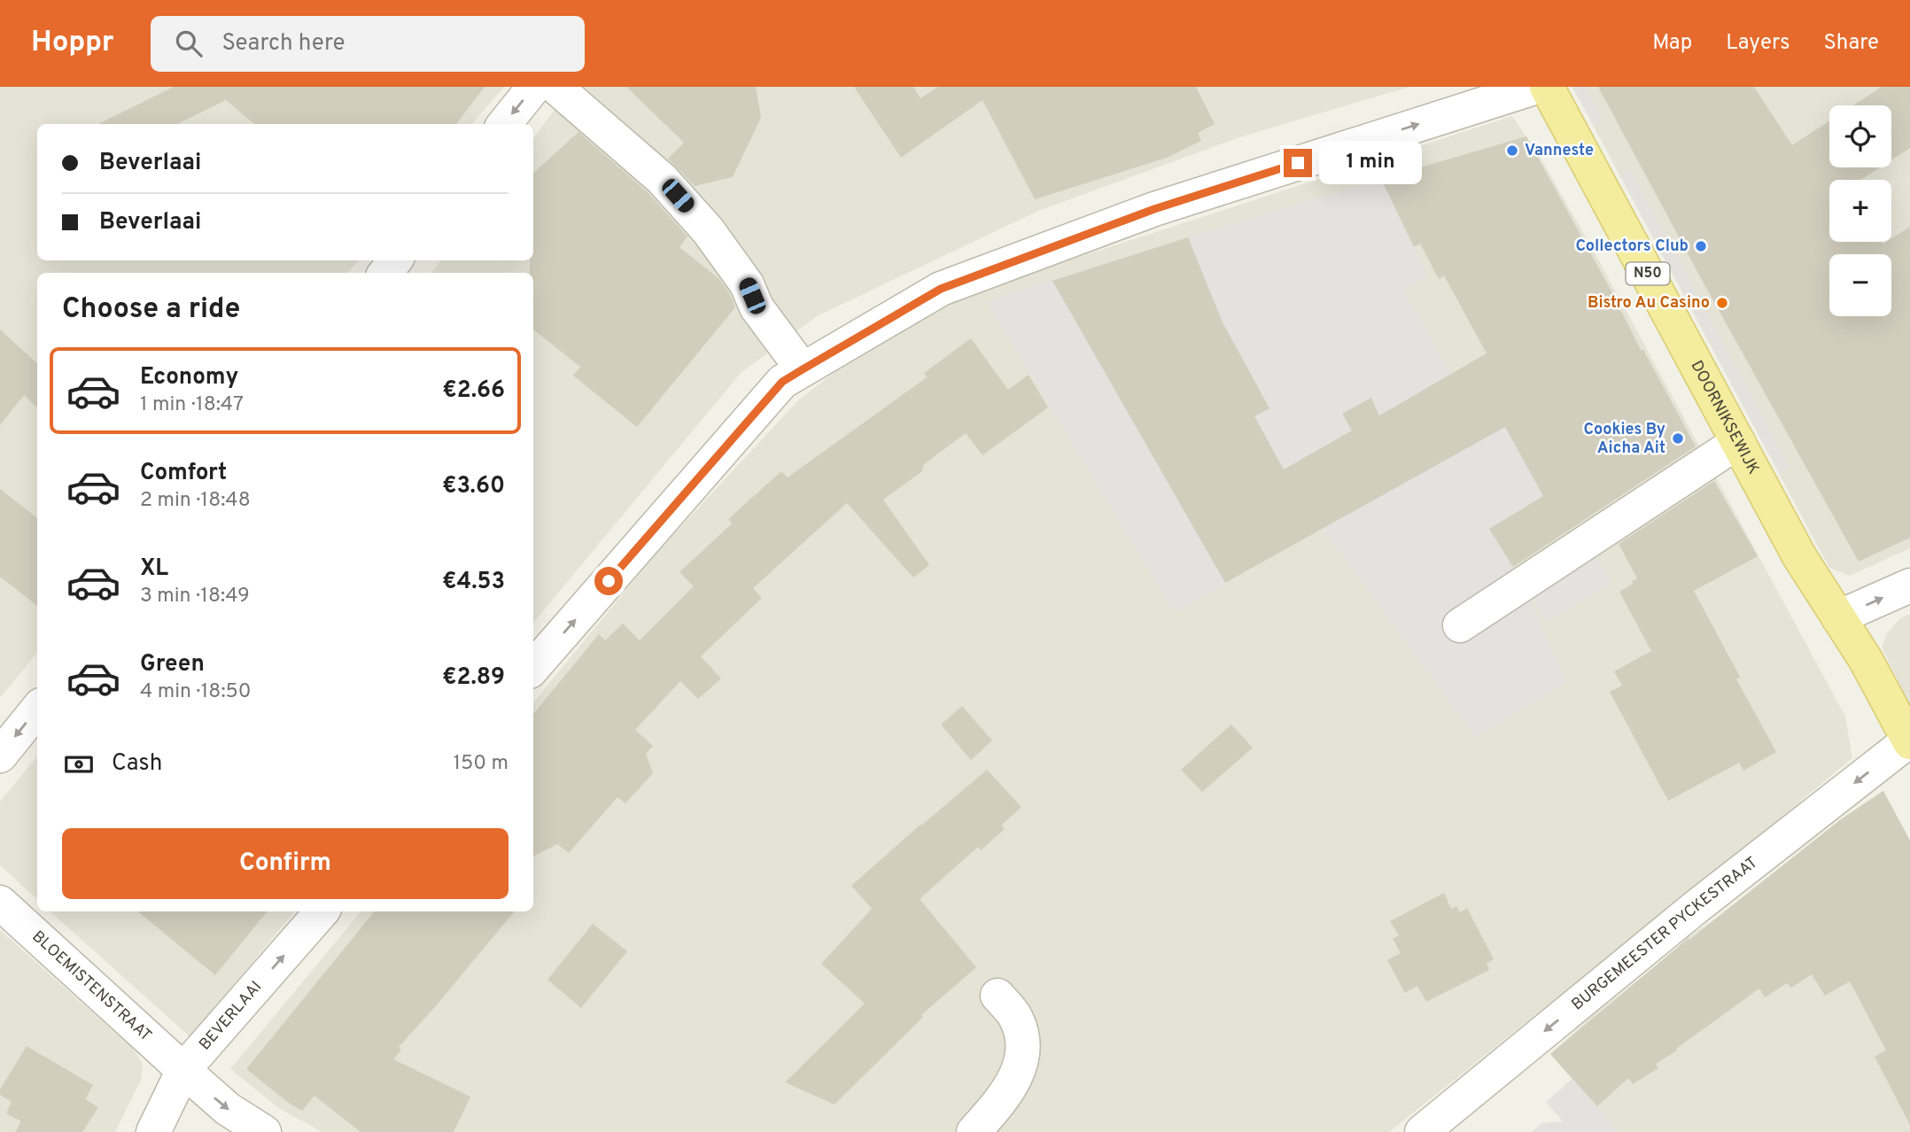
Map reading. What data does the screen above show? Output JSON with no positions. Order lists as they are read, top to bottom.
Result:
{
  "streets": {
    "main road": ["N50", "DOORNIKSEWIJK"],
    "street": ["BURGEMEESTER PYCKESTRAAT", "BLOEMISTENSTRAAT", "BEVERLAAI"]
  },
  "crossings": [
    ["DOORNIKSEWIJK", "BURGEMEESTER PYCKESTRAAT"],
    ["BLOEMISTENSTRAAT", "BEVERLAAI"]
  ],
  "one_way": ["BURGEMEESTER PYCKESTRAAT", "BEVERLAAI"],
  "places": [
    "Vanneste",
    "Collectors Club",
    "Bistro Au Casino",
    "Cookies By Aicha Ait"
  ],
  "page": {
    "header": "Hoppr",
    "search": "Search here",
    "nav": ["Map", "Layers", "Share"],
    "map_buttons": ["+", "−"],
    "banner": ["Beverlaai", "Beverlaai"],
    "bubble": "1 min",
    "heading": "Choose a ride",
    "list": [
      {
        "name": "Economy",
        "note": "1 min · 18:47",
        "value": "€2.66"
      },
      {
        "name": "Comfort",
        "note": "2 min · 18:48",
        "value": "€3.60"
      },
      {
        "name": "XL",
        "note": "3 min · 18:49",
        "value": "€4.53"
      },
      {
        "name": "Green",
        "note": "4 min · 18:50",
        "value": "€2.89"
      }
    ],
    "pay": ["Cash", "150 m"],
    "buttons": "Confirm"
  }
}
